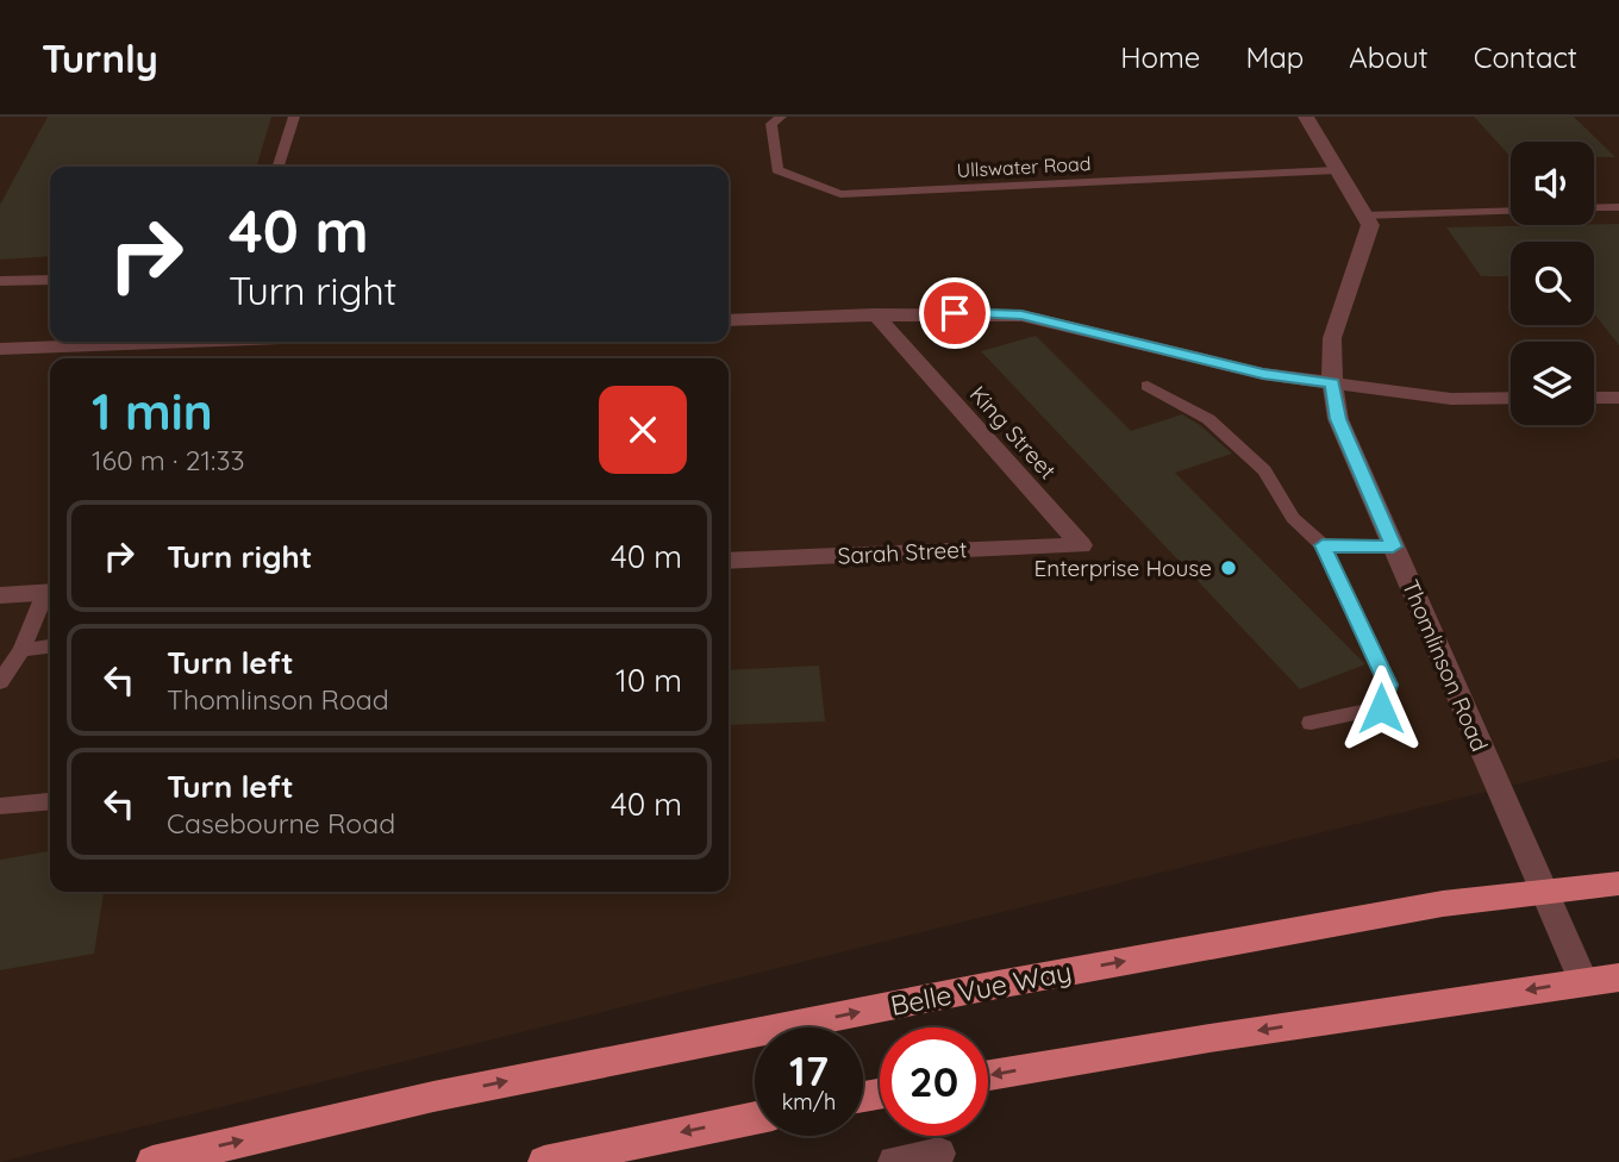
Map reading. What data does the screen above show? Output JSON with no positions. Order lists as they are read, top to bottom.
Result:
{
  "streets": {
    "highway": ["Belle Vue Way"],
    "street": ["King Street", "Sarah Street", "Thomlinson Road"],
    "lane": ["Ullswater Road"]
  },
  "crossings": [
    ["King Street", "Sarah Street"],
    ["Thomlinson Road", "Belle Vue Way"]
  ],
  "places": ["Enterprise House"],
  "page": {
    "header": "Turnly",
    "nav": [
      "Home",
      "Map",
      "About",
      "Contact"
    ],
    "turn": ["40 m", "Turn right"],
    "heading": ["1 min", "160 m · 21:33"],
    "list": [
      {
        "name": "Turn right",
        "value": "40 m"
      },
      {
        "name": "Turn left",
        "note": "Thomlinson Road",
        "value": "10 m"
      },
      {
        "name": "Turn left",
        "note": "Casebourne Road",
        "value": "40 m"
      }
    ],
    "speed": "17 km/h",
    "limit": "20"
  }
}
